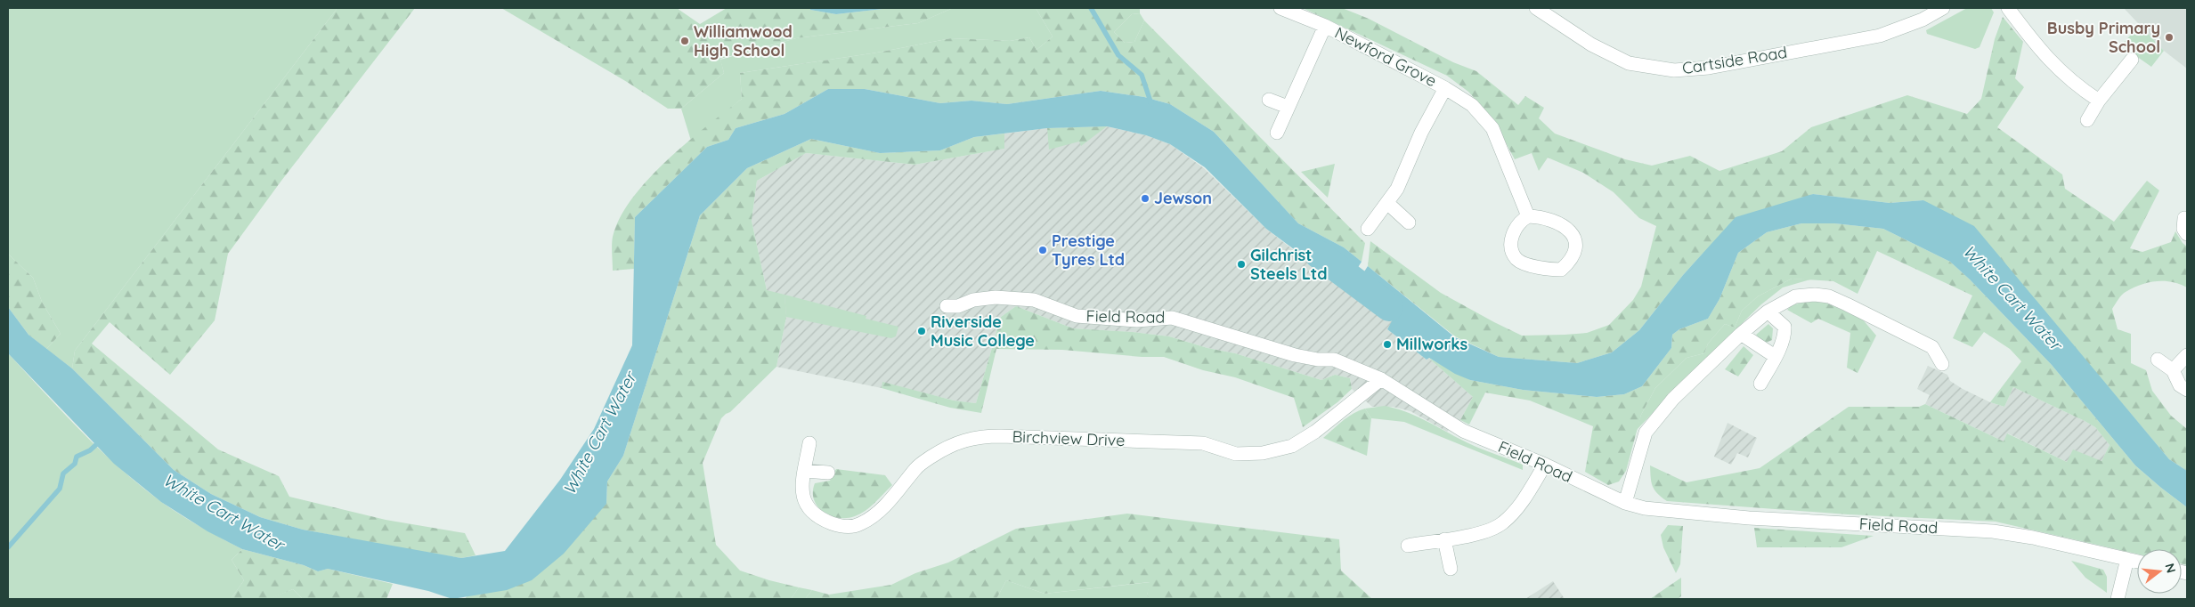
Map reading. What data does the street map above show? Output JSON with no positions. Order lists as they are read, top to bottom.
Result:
{
  "streets": {
    "street": [
      "Newford Grove",
      "Cartside Road",
      "Field Road",
      "Birchview Drive"
    ]
  },
  "crossings": [
    ["Field Road", "Birchview Drive"]
  ],
  "water": ["White Cart Water"],
  "places": [
    "Busby Primary School",
    "Williamwood High School",
    "Jewson",
    "Prestige Tyres Ltd",
    "Gilchrist Steels Ltd",
    "Riverside Music College",
    "Millworks"
  ],
  "north": "right"
}
